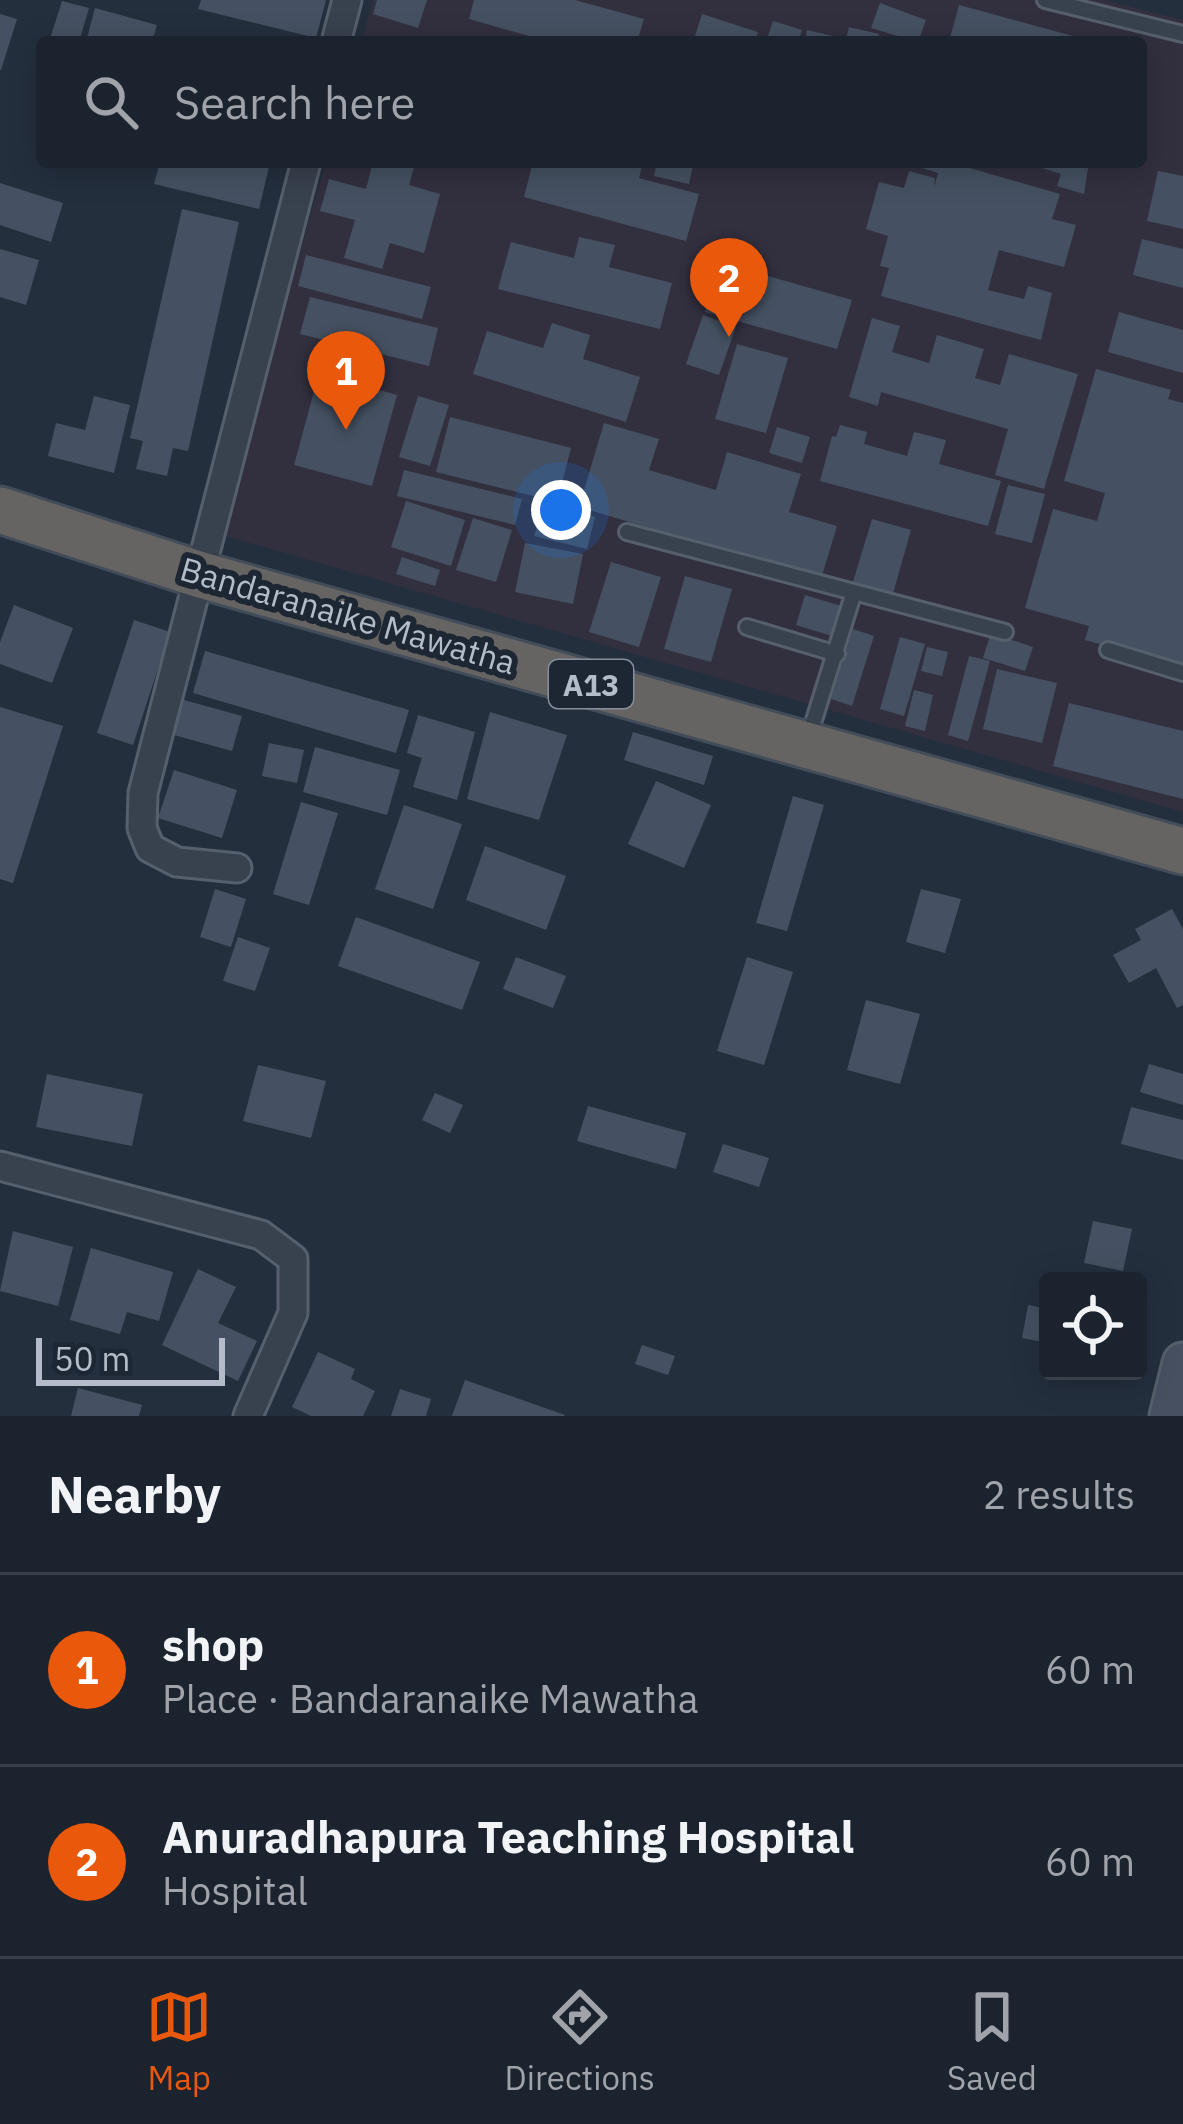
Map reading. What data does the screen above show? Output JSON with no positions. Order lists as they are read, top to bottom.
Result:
{
  "streets": {
    "highway": ["Bandaranaike Mawatha", "A13"]
  },
  "scale_bar": "50 m",
  "page": {
    "search": "Search here",
    "pins": ["2", "1"],
    "scale": "50 m",
    "heading": ["Nearby", "2 results"],
    "list": [
      {
        "mark": "1",
        "name": "shop",
        "note": "Place · Bandaranaike Mawatha",
        "value": "60 m"
      },
      {
        "mark": "2",
        "name": "Anuradhapura Teaching Hospital",
        "note": "Hospital",
        "value": "60 m"
      }
    ],
    "nav": ["Map", "Directions", "Saved"]
  }
}
